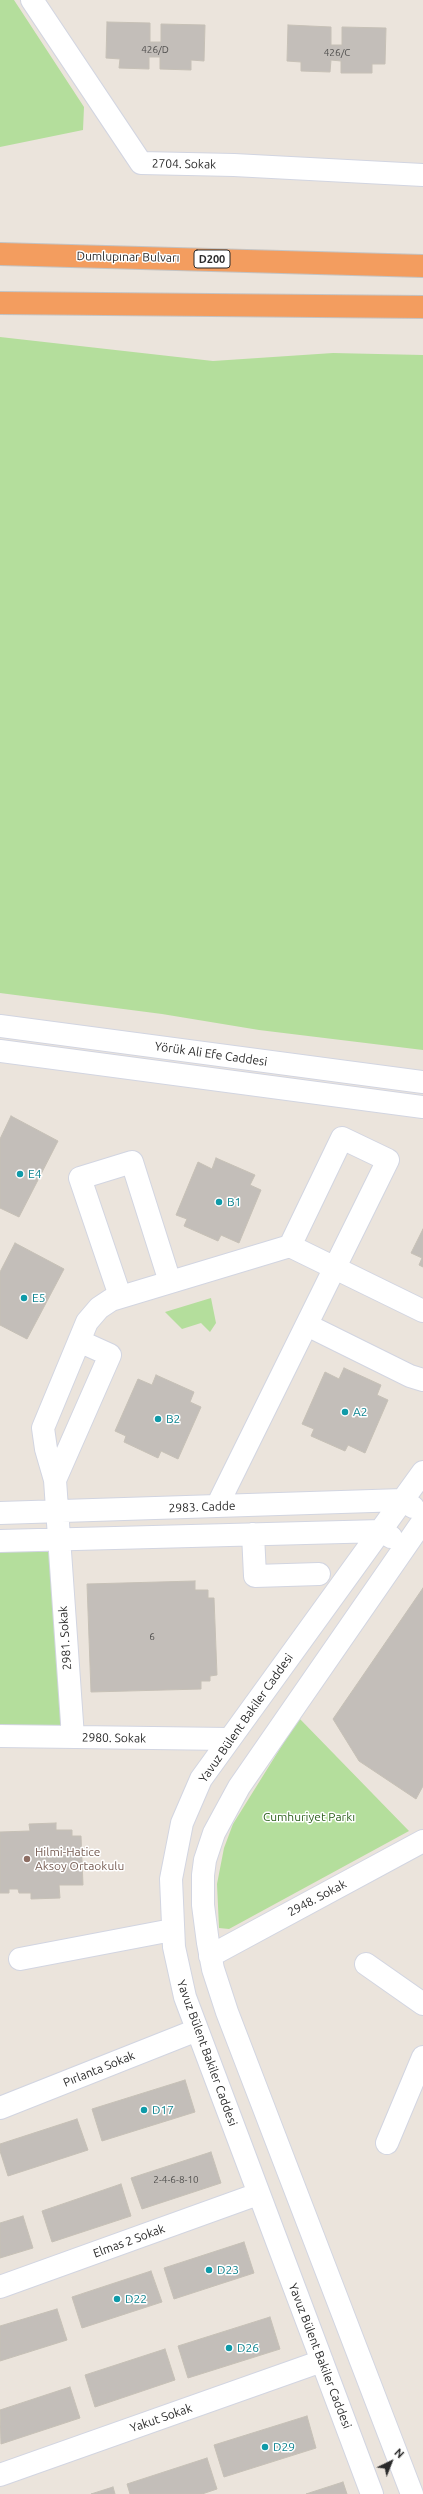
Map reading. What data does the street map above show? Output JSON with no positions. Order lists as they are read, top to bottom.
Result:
{
  "streets": {
    "highway": ["Dumlupınar Bulvarı", "D200"],
    "street": [
      "2704. Sokak",
      "Yörük Ali Efe Caddesi",
      "2983. Cadde",
      "2981. Sokak",
      "Yavuz Bülent Bakiler Caddesi",
      "2980. Sokak",
      "2948. Sokak",
      "Pırlanta Sokak",
      "Elmas 2 Sokak",
      "Yakut Sokak"
    ]
  },
  "crossings": [
    ["2983. Cadde", "2981. Sokak"],
    ["2983. Cadde", "Yavuz Bülent Bakiler Caddesi"],
    ["2981. Sokak", "2980. Sokak"],
    ["Yavuz Bülent Bakiler Caddesi", "2980. Sokak"],
    ["Yavuz Bülent Bakiler Caddesi", "Pırlanta Sokak"],
    ["Yavuz Bülent Bakiler Caddesi", "Elmas 2 Sokak"],
    ["Yavuz Bülent Bakiler Caddesi", "Yakut Sokak"]
  ],
  "parks": ["Cumhuriyet Parkı"],
  "places": [
    "E4",
    "B1",
    "E5",
    "A2",
    "B2",
    "Hilmi-Hatice Aksoy Ortaokulu",
    "D17",
    "D23",
    "D22",
    "D26",
    "D29"
  ],
  "house_numbers": [
    "426/D",
    "426/C",
    "6",
    "2-4-6-8-10"
  ],
  "north": "top right"
}
